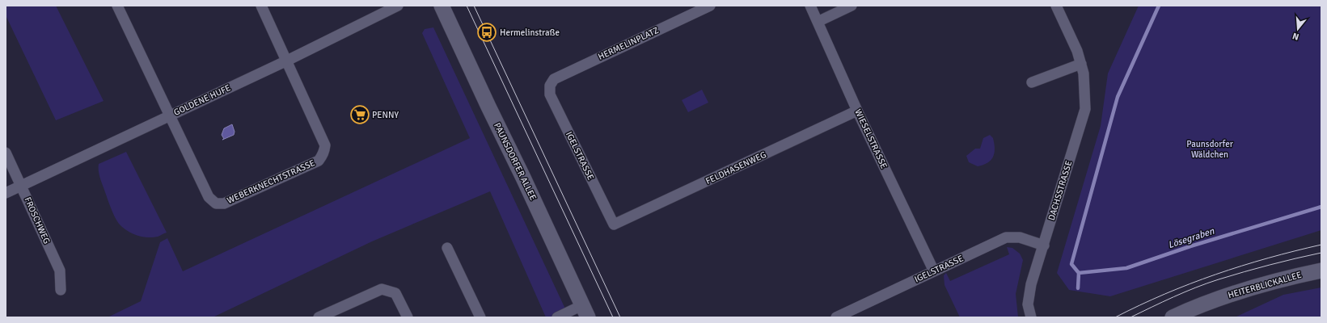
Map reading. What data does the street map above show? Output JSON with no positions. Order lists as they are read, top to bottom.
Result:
{
  "streets": {
    "main road": ["PAUNSDORFER ALLEE", "HEITERBLICKALLEE"],
    "street": [
      "HERMELINPLATZ",
      "GOLDENE HUFE",
      "WIESELSTRASSE",
      "IGELSTRASSE",
      "FELDHASENWEG",
      "WEBERKNECHTSTRASSE",
      "DACHSSTRASSE",
      "FROSCHWEG"
    ]
  },
  "crossings": [
    ["HERMELINPLATZ", "IGELSTRASSE"],
    ["GOLDENE HUFE", "WEBERKNECHTSTRASSE"],
    ["GOLDENE HUFE", "FROSCHWEG"],
    ["WIESELSTRASSE", "IGELSTRASSE"],
    ["WIESELSTRASSE", "FELDHASENWEG"],
    ["IGELSTRASSE", "FELDHASENWEG"],
    ["IGELSTRASSE", "DACHSSTRASSE"]
  ],
  "water": ["Lösegraben"],
  "parks": ["Paunsdorfer Wäldchen"],
  "places": {
    "bus stop": ["Hermelinstraße"],
    "supermarket": ["PENNY"]
  },
  "north": "bottom"
}
